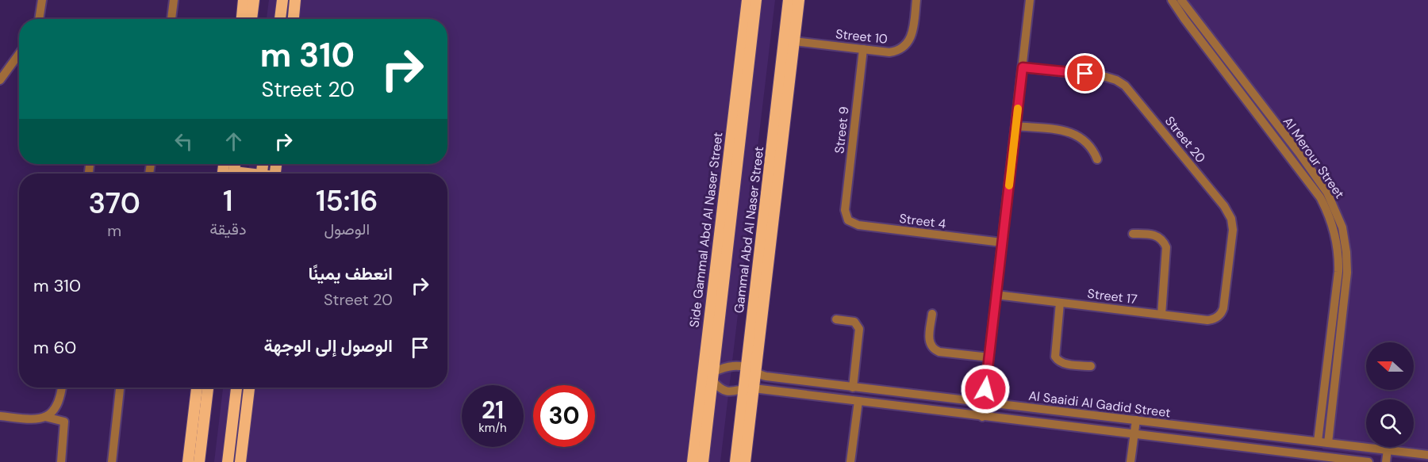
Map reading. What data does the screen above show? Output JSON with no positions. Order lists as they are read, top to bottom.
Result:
{
  "streets": {
    "main road": ["Side Gammal Abd Al Naser Street", "Gammal Abd Al Naser Street"],
    "street": [
      "Street 10",
      "Street 9",
      "Street 20",
      "Al Merour Street",
      "Street 4",
      "Street 17",
      "Al Saaidi Al Gadid Street"
    ]
  },
  "crossings": [
    ["Street 10", "Street 9"],
    ["Street 9", "Street 4"],
    ["Street 20", "Street 17"],
    ["Al Merour Street", "Al Saaidi Al Gadid Street"],
    ["Side Gammal Abd Al Naser Street", "Gammal Abd Al Naser Street"],
    ["Gammal Abd Al Naser Street", "Al Saaidi Al Gadid Street"]
  ],
  "north": "left",
  "page": {
    "turn": ["310 m", "Street 20"],
    "eta": [
      "15:16",
      "الوصول",
      "1",
      "دقيقة",
      "370",
      "m"
    ],
    "list": [
      {
        "name": "انعطف يمينًا",
        "note": "Street 20",
        "value": "310 m"
      },
      {
        "name": "الوصول إلى الوجهة",
        "value": "60 m"
      }
    ],
    "speed": "21 km/h",
    "limit": "30"
  }
}
